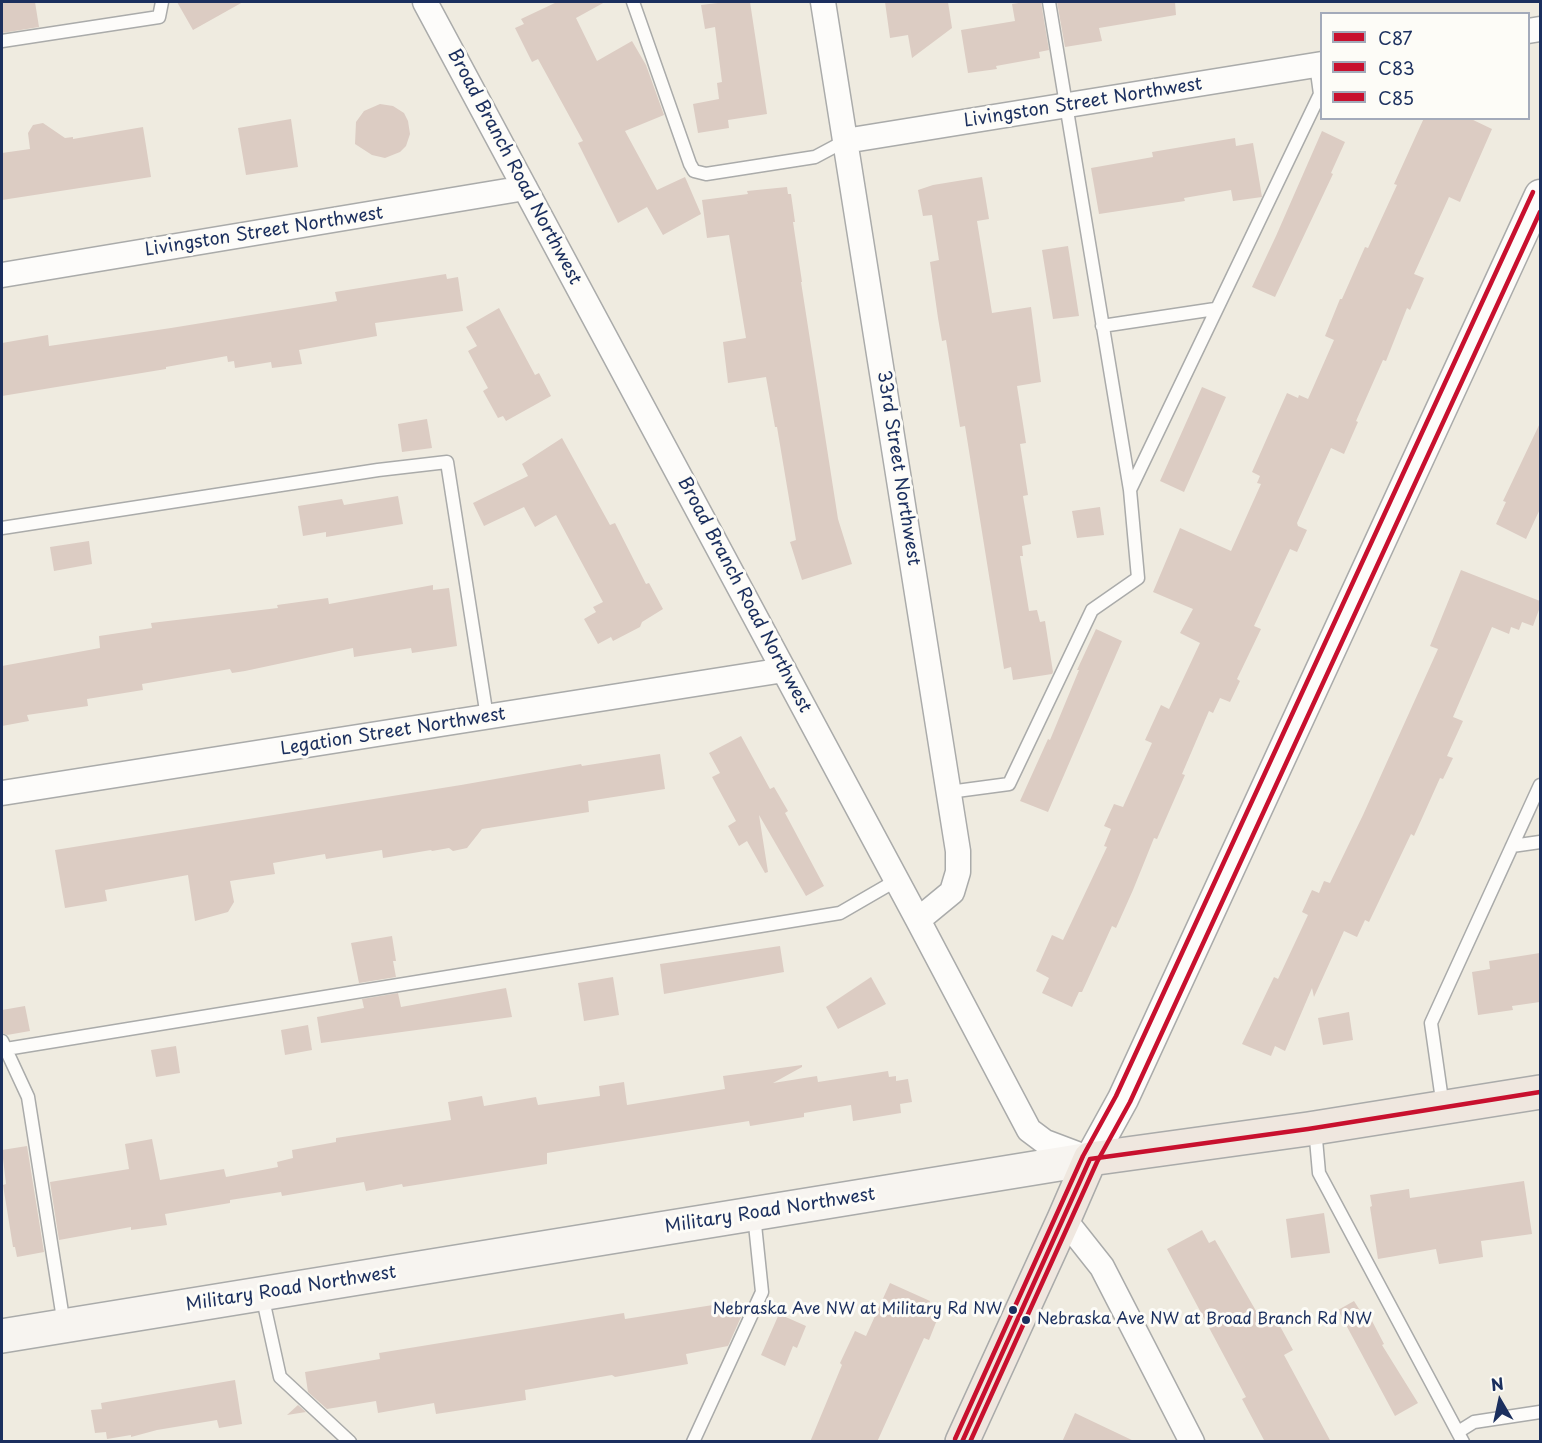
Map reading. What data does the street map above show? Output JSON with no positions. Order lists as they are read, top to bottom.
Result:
{
  "streets": {
    "main road": ["Military Road Northwest"],
    "street": [
      "Livingston Street Northwest",
      "Broad Branch Road Northwest",
      "33rd Street Northwest",
      "Legation Street Northwest"
    ]
  },
  "crossings": [
    ["Livingston Street Northwest", "Broad Branch Road Northwest"],
    ["Livingston Street Northwest", "33rd Street Northwest"],
    ["Broad Branch Road Northwest", "33rd Street Northwest"],
    ["Broad Branch Road Northwest", "Legation Street Northwest"],
    ["Broad Branch Road Northwest", "Military Road Northwest"]
  ],
  "places": ["Nebraska Ave NW at Military Rd NW", "Nebraska Ave NW at Broad Branch Rd NW"],
  "lines": ["transit line C85", "transit line C83", "transit line C87"],
  "legend": ["C87", "C83", "C85"],
  "north": "top"
}
